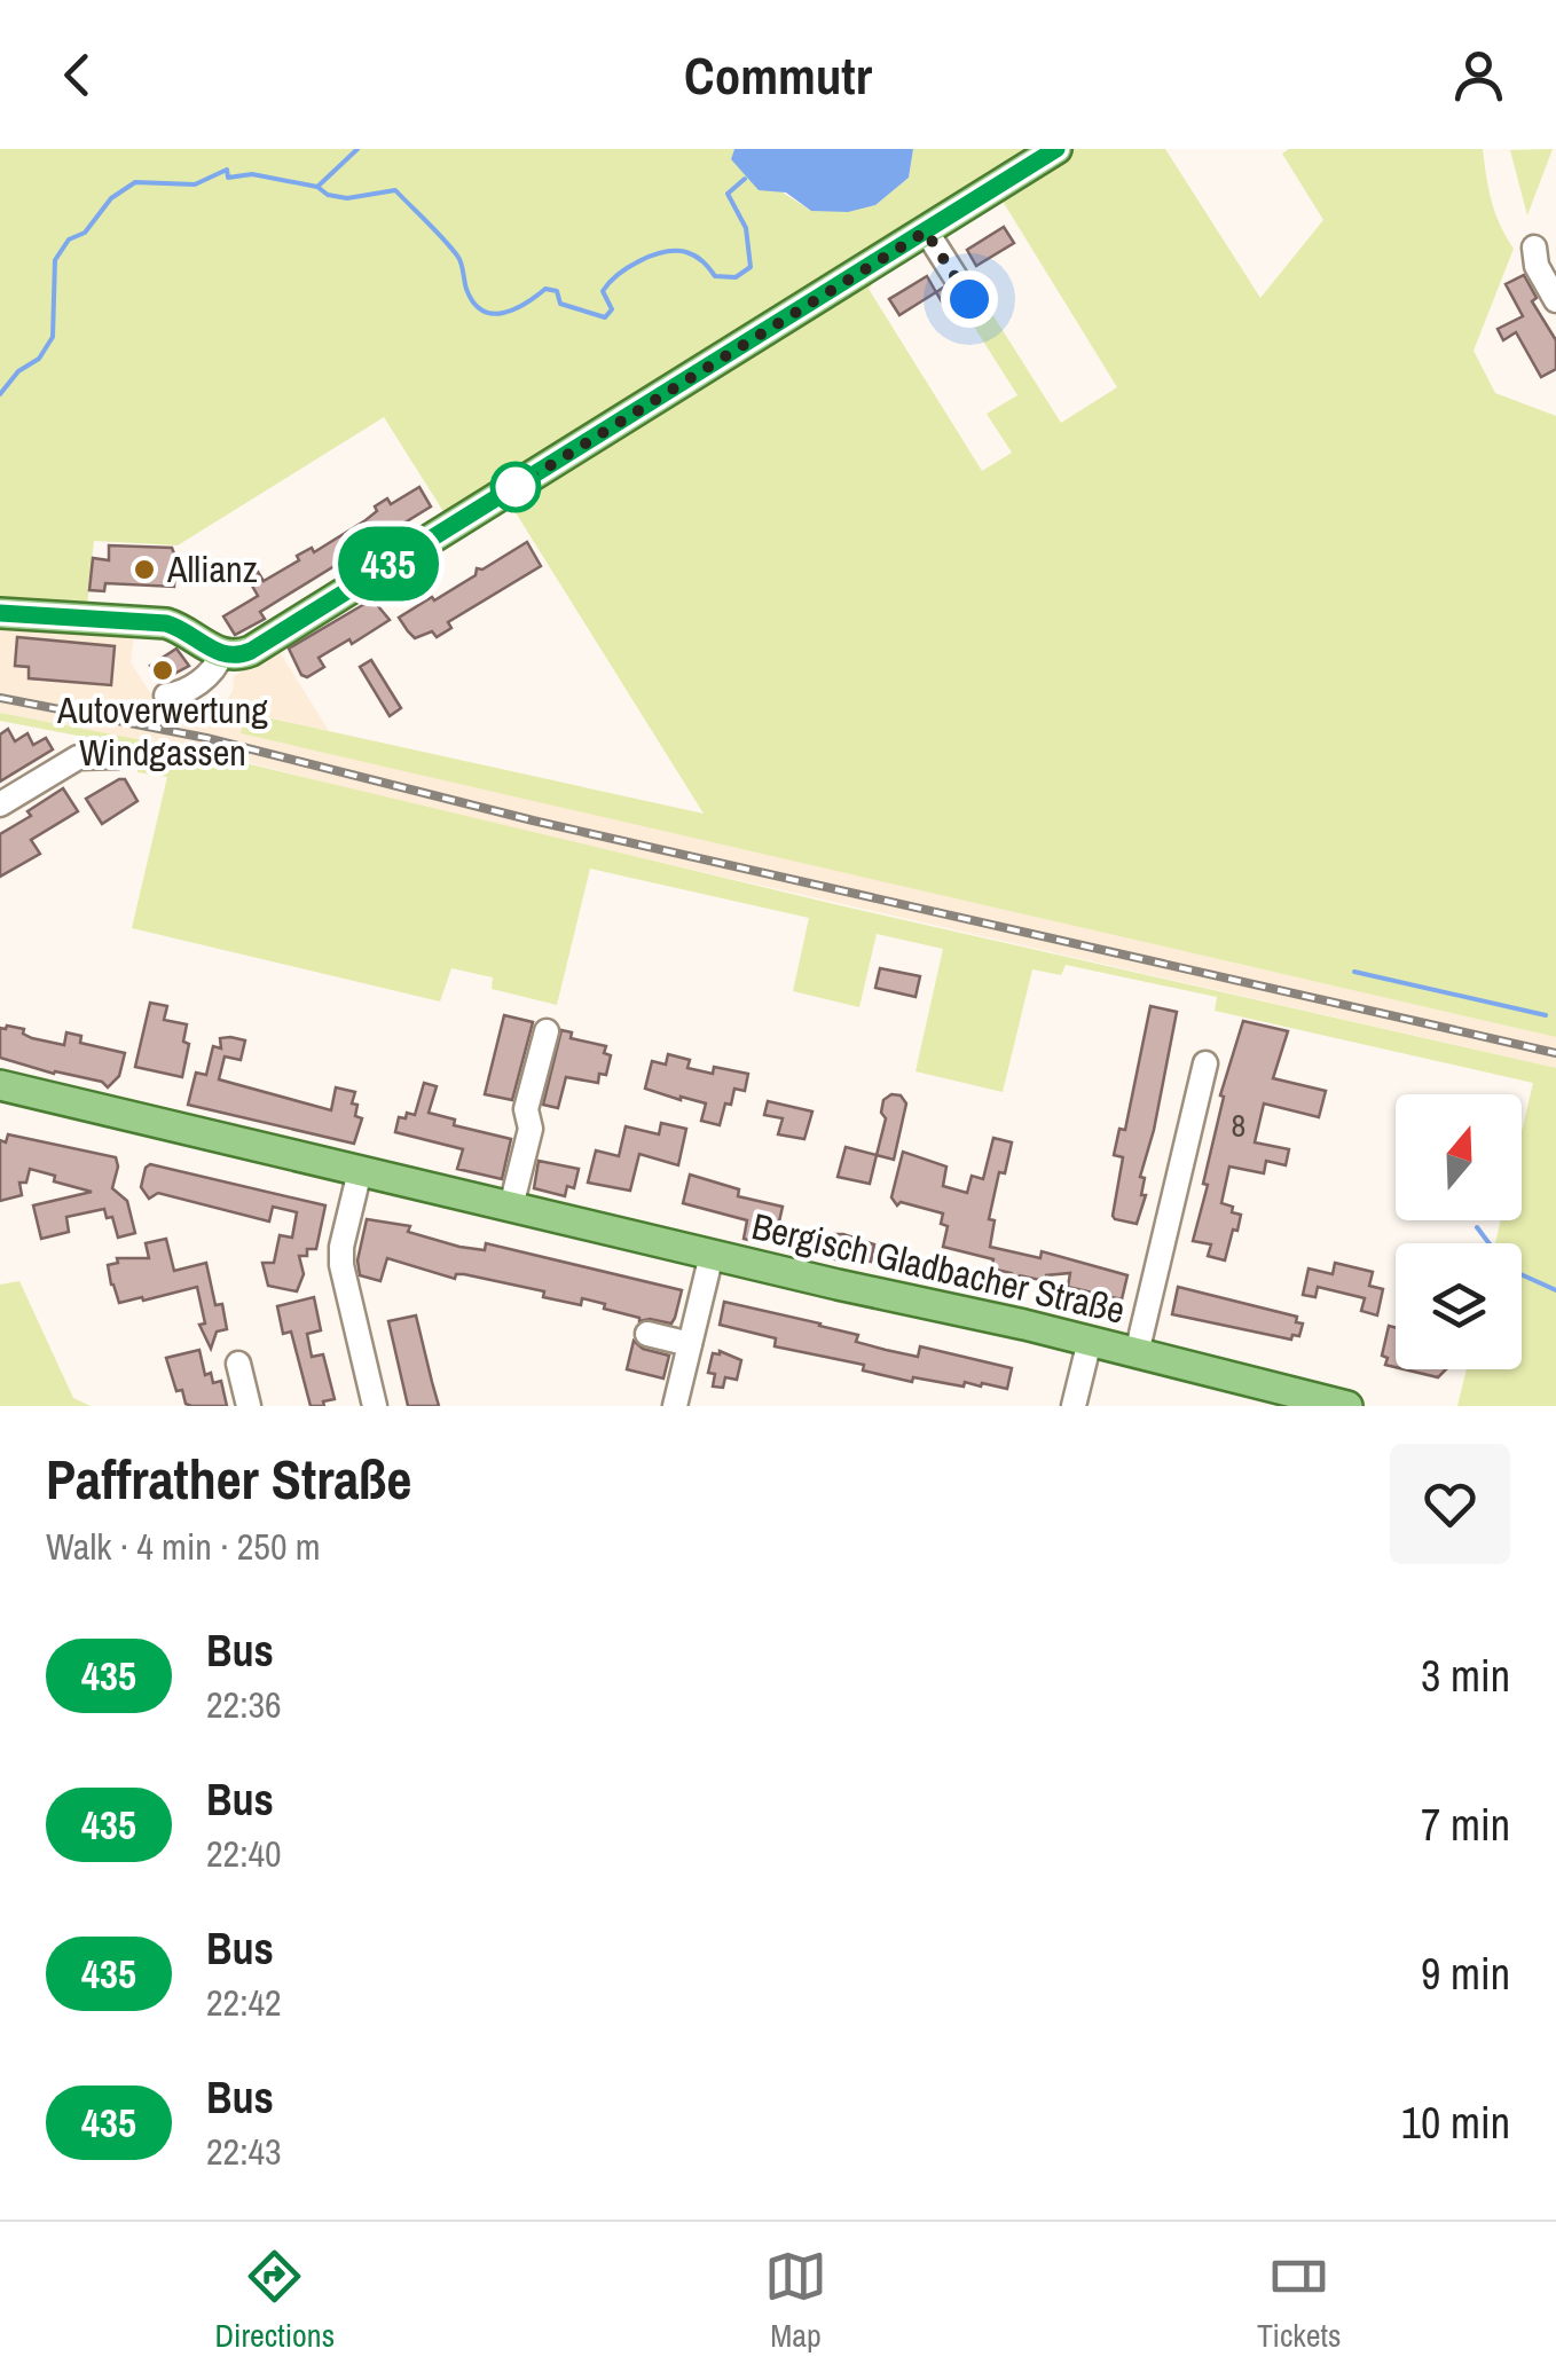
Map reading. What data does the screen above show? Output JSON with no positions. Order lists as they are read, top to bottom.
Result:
{
  "streets": {
    "main road": ["Bergisch Gladbacher Straße"]
  },
  "places": ["Allianz", "Autoverwertung Windgassen"],
  "lines": ["bus line 435"],
  "house_numbers": ["8"],
  "north": "top",
  "page": {
    "header": "Commutr",
    "on_map": "435",
    "heading": ["Paffrather Straße", "Walk · 4 min · 250 m"],
    "list": [
      {
        "mark": "435",
        "name": "Bus",
        "note": "22:36",
        "value": "3 min"
      },
      {
        "mark": "435",
        "name": "Bus",
        "note": "22:40",
        "value": "7 min"
      },
      {
        "mark": "435",
        "name": "Bus",
        "note": "22:42",
        "value": "9 min"
      },
      {
        "mark": "435",
        "name": "Bus",
        "note": "22:43",
        "value": "10 min"
      }
    ],
    "tabs": ["Directions", "Map", "Tickets"]
  }
}
